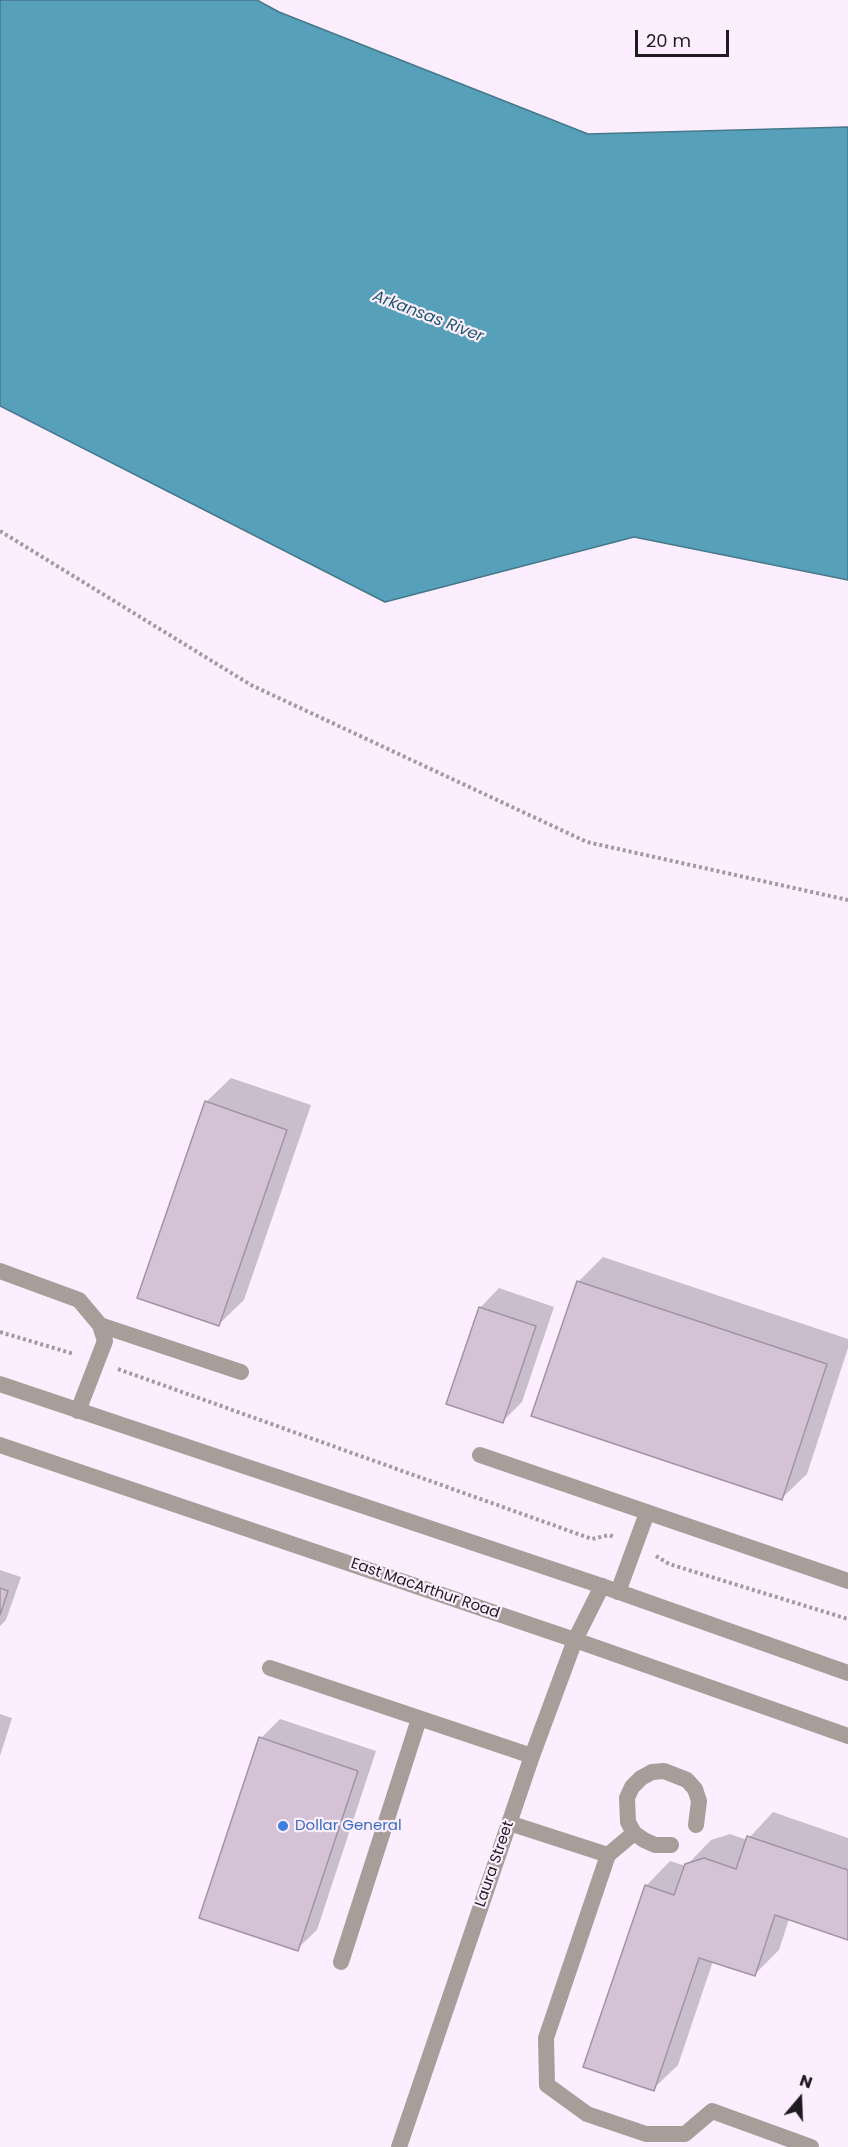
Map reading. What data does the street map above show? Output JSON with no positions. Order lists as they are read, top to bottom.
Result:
{
  "streets": {
    "street": ["East MacArthur Road", "Laura Street"]
  },
  "crossings": [
    ["East MacArthur Road", "Laura Street"]
  ],
  "water": ["Arkansas River"],
  "places": ["Dollar General"],
  "scale_bar": "20 m",
  "north": "top"
}
